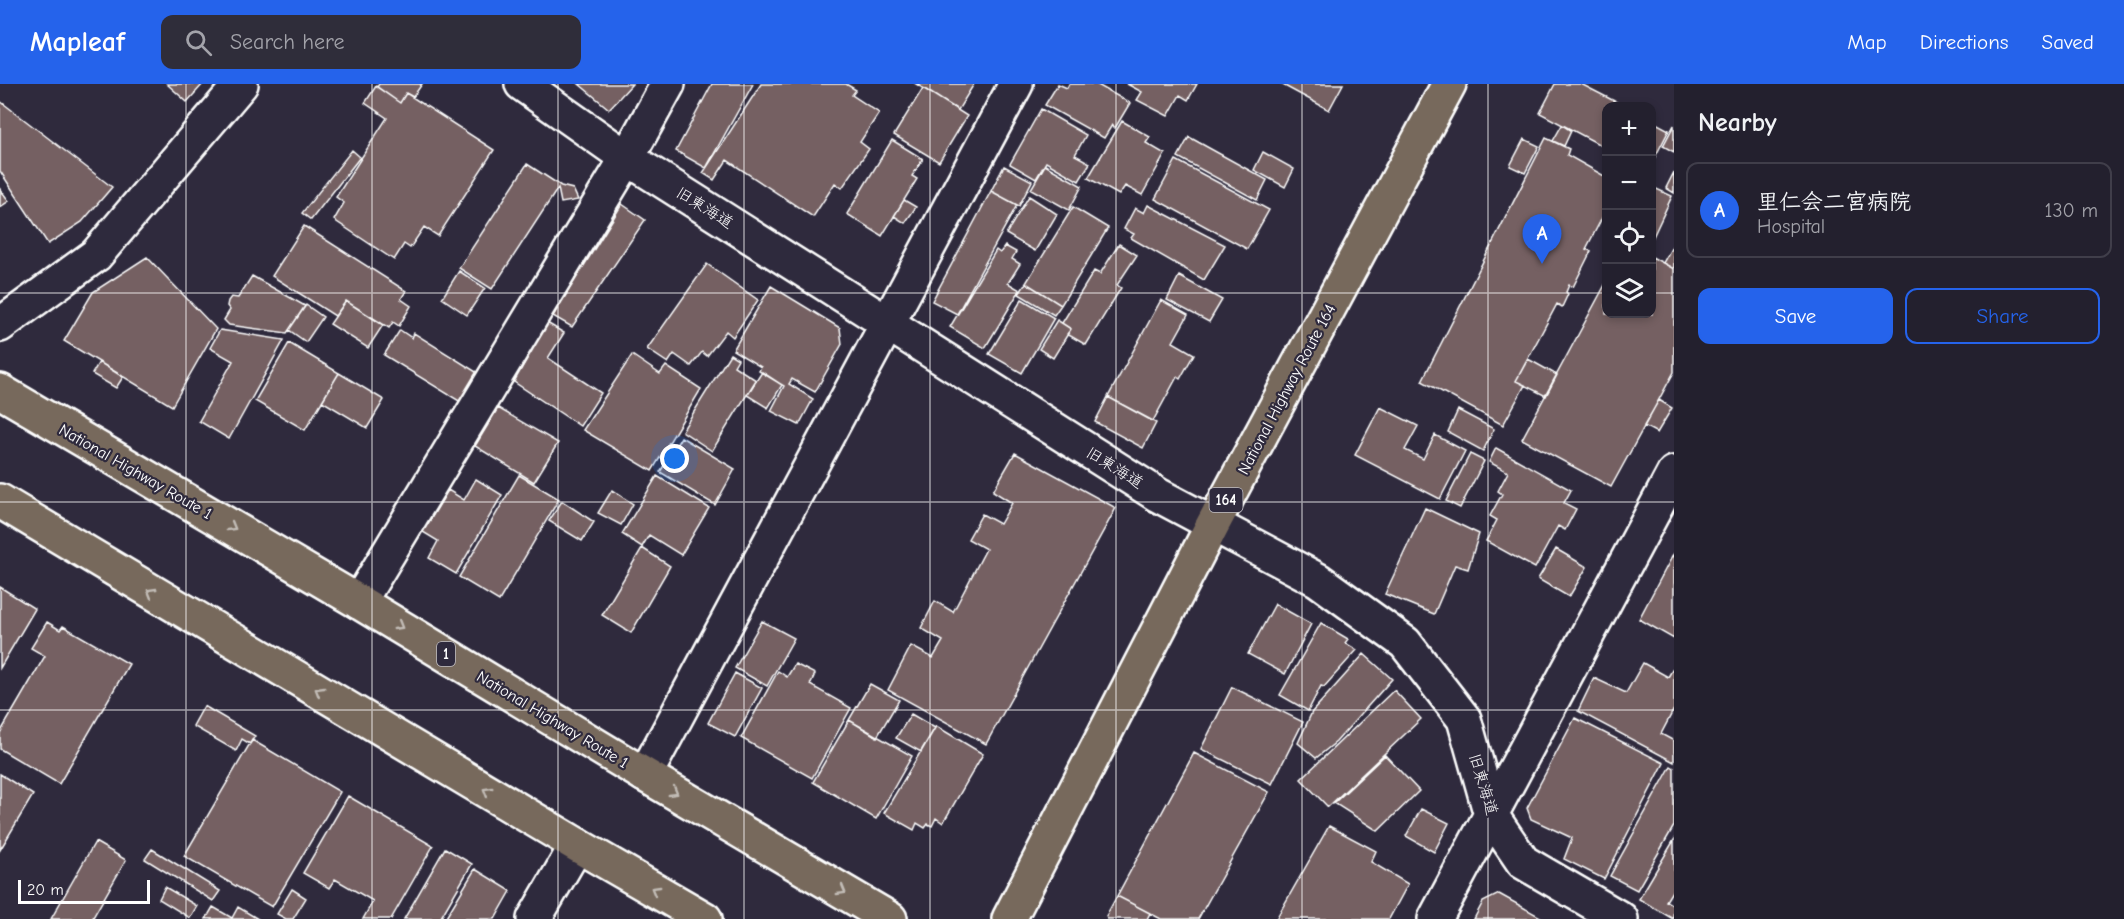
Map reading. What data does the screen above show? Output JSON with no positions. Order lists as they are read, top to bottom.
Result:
{
  "streets": {
    "highway": [
      "National Highway Route 164",
      "National Highway Route 1",
      "164",
      "1"
    ],
    "street": ["旧東海道"]
  },
  "crossings": [
    ["旧東海道", "National Highway Route 164"]
  ],
  "scale_bar": "20 m",
  "page": {
    "header": "Mapleaf",
    "search": "Search here",
    "nav": ["Map", "Directions", "Saved"],
    "heading": "Nearby",
    "map_buttons": ["+", "−"],
    "list": [
      {
        "mark": "A",
        "name": "里仁会二宮病院",
        "note": "Hospital",
        "value": "130 m"
      }
    ],
    "pins": "A",
    "buttons": ["Save", "Share"],
    "scale": "20 m"
  }
}
